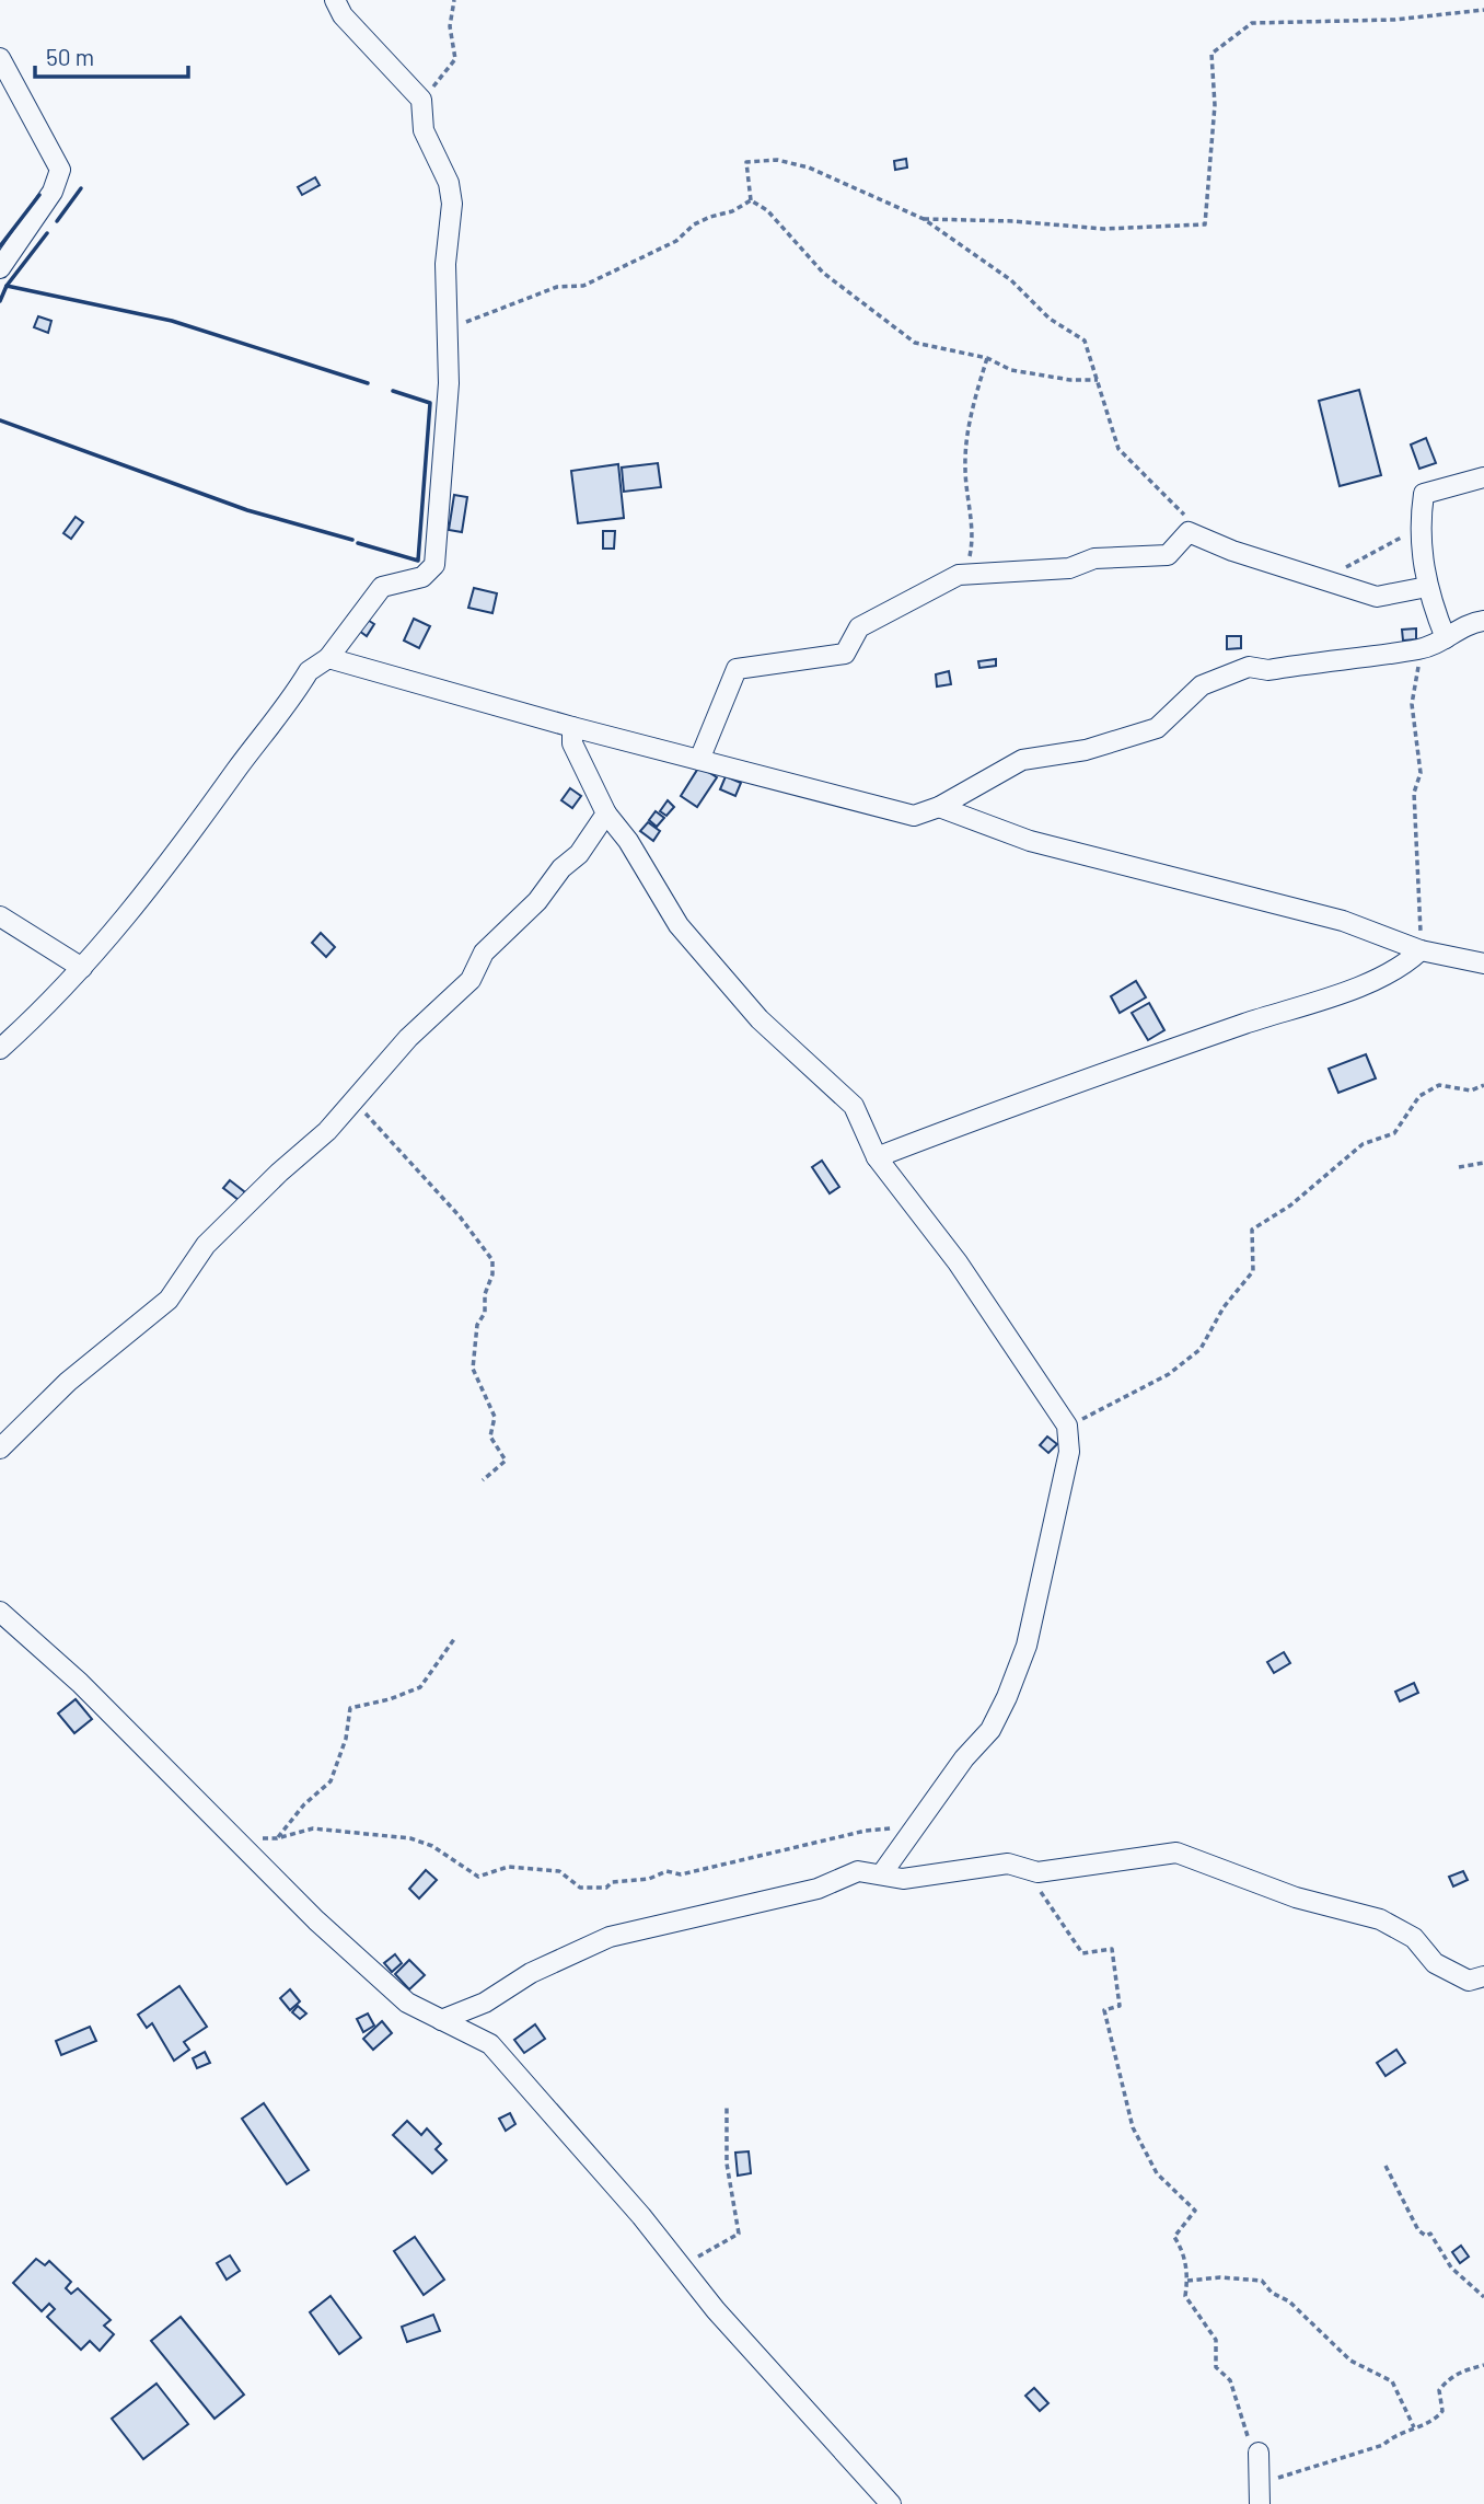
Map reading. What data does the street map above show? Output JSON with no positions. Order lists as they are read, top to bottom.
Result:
{
  "scale_bar": "50 m"
}
